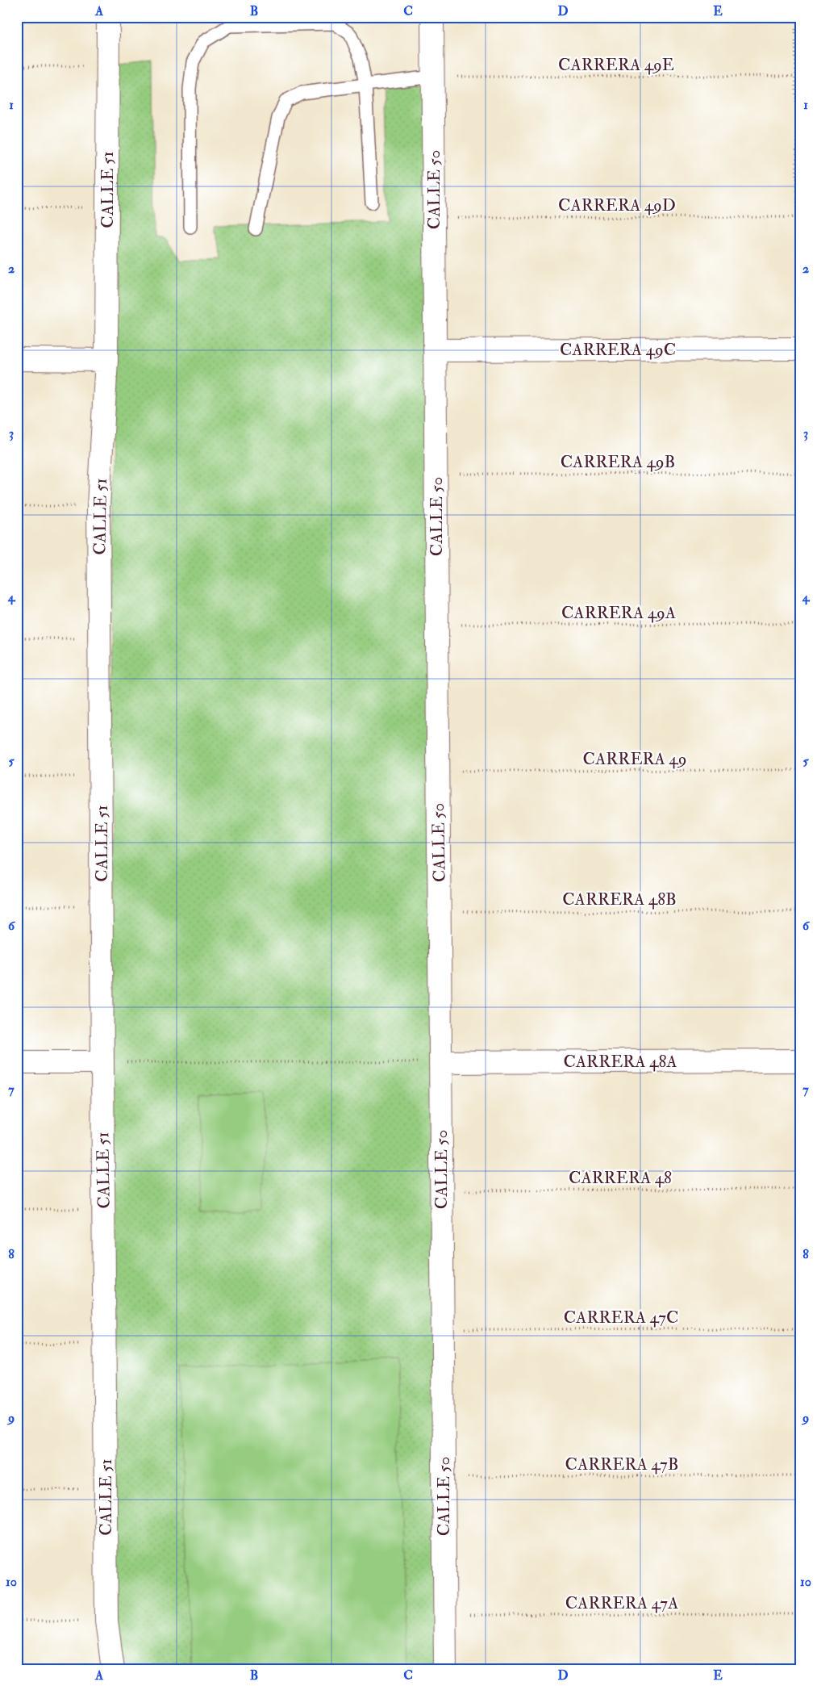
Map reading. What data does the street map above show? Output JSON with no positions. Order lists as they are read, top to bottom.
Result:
{
  "streets": {
    "street": [
      "CALLE 51",
      "CALLE 50",
      "CARRERA 49C",
      "CARRERA 48A"
    ],
    "path": [
      "CARRERA 49E",
      "CARRERA 49D",
      "CARRERA 49B",
      "CARRERA 49A",
      "CARRERA 49",
      "CARRERA 48B",
      "CARRERA 48",
      "CARRERA 47C",
      "CARRERA 47B",
      "CARRERA 47A"
    ]
  },
  "crossings": [
    ["CARRERA 49E", "CALLE 50"],
    ["CALLE 50", "CARRERA 49D"],
    ["CALLE 50", "CARRERA 49C"],
    ["CALLE 50", "CARRERA 49B"],
    ["CALLE 50", "CARRERA 49A"],
    ["CALLE 50", "CARRERA 48B"],
    ["CALLE 50", "CARRERA 48A"],
    ["CALLE 50", "CARRERA 48"],
    ["CALLE 50", "CARRERA 47C"],
    ["CALLE 50", "CARRERA 47B"],
    ["CALLE 50", "CARRERA 47A"]
  ],
  "grid": {
    "columns": [
      "A",
      "B",
      "C",
      "D",
      "E"
    ],
    "rows": [
      "1",
      "2",
      "3",
      "4",
      "5",
      "6",
      "7",
      "8",
      "9",
      "10"
    ]
  }
}
